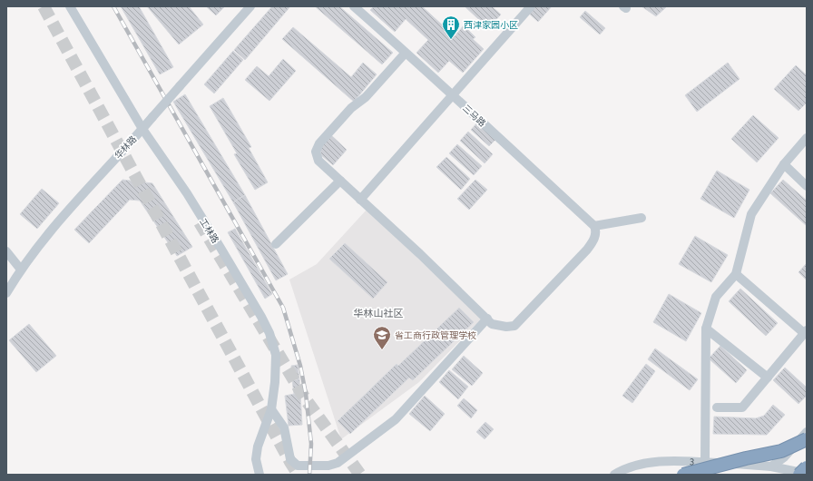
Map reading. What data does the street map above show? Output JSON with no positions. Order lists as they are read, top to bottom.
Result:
{
  "streets": {
    "street": [
      "三马路",
      "华林路",
      "工林路",
      "3"
    ]
  },
  "crossings": [
    ["华林路", "工林路"]
  ],
  "districts": ["华林山社区"],
  "places": {
    "building": ["西津家园小区"],
    "school or university": ["省工商行政管理学校"]
  }
}
